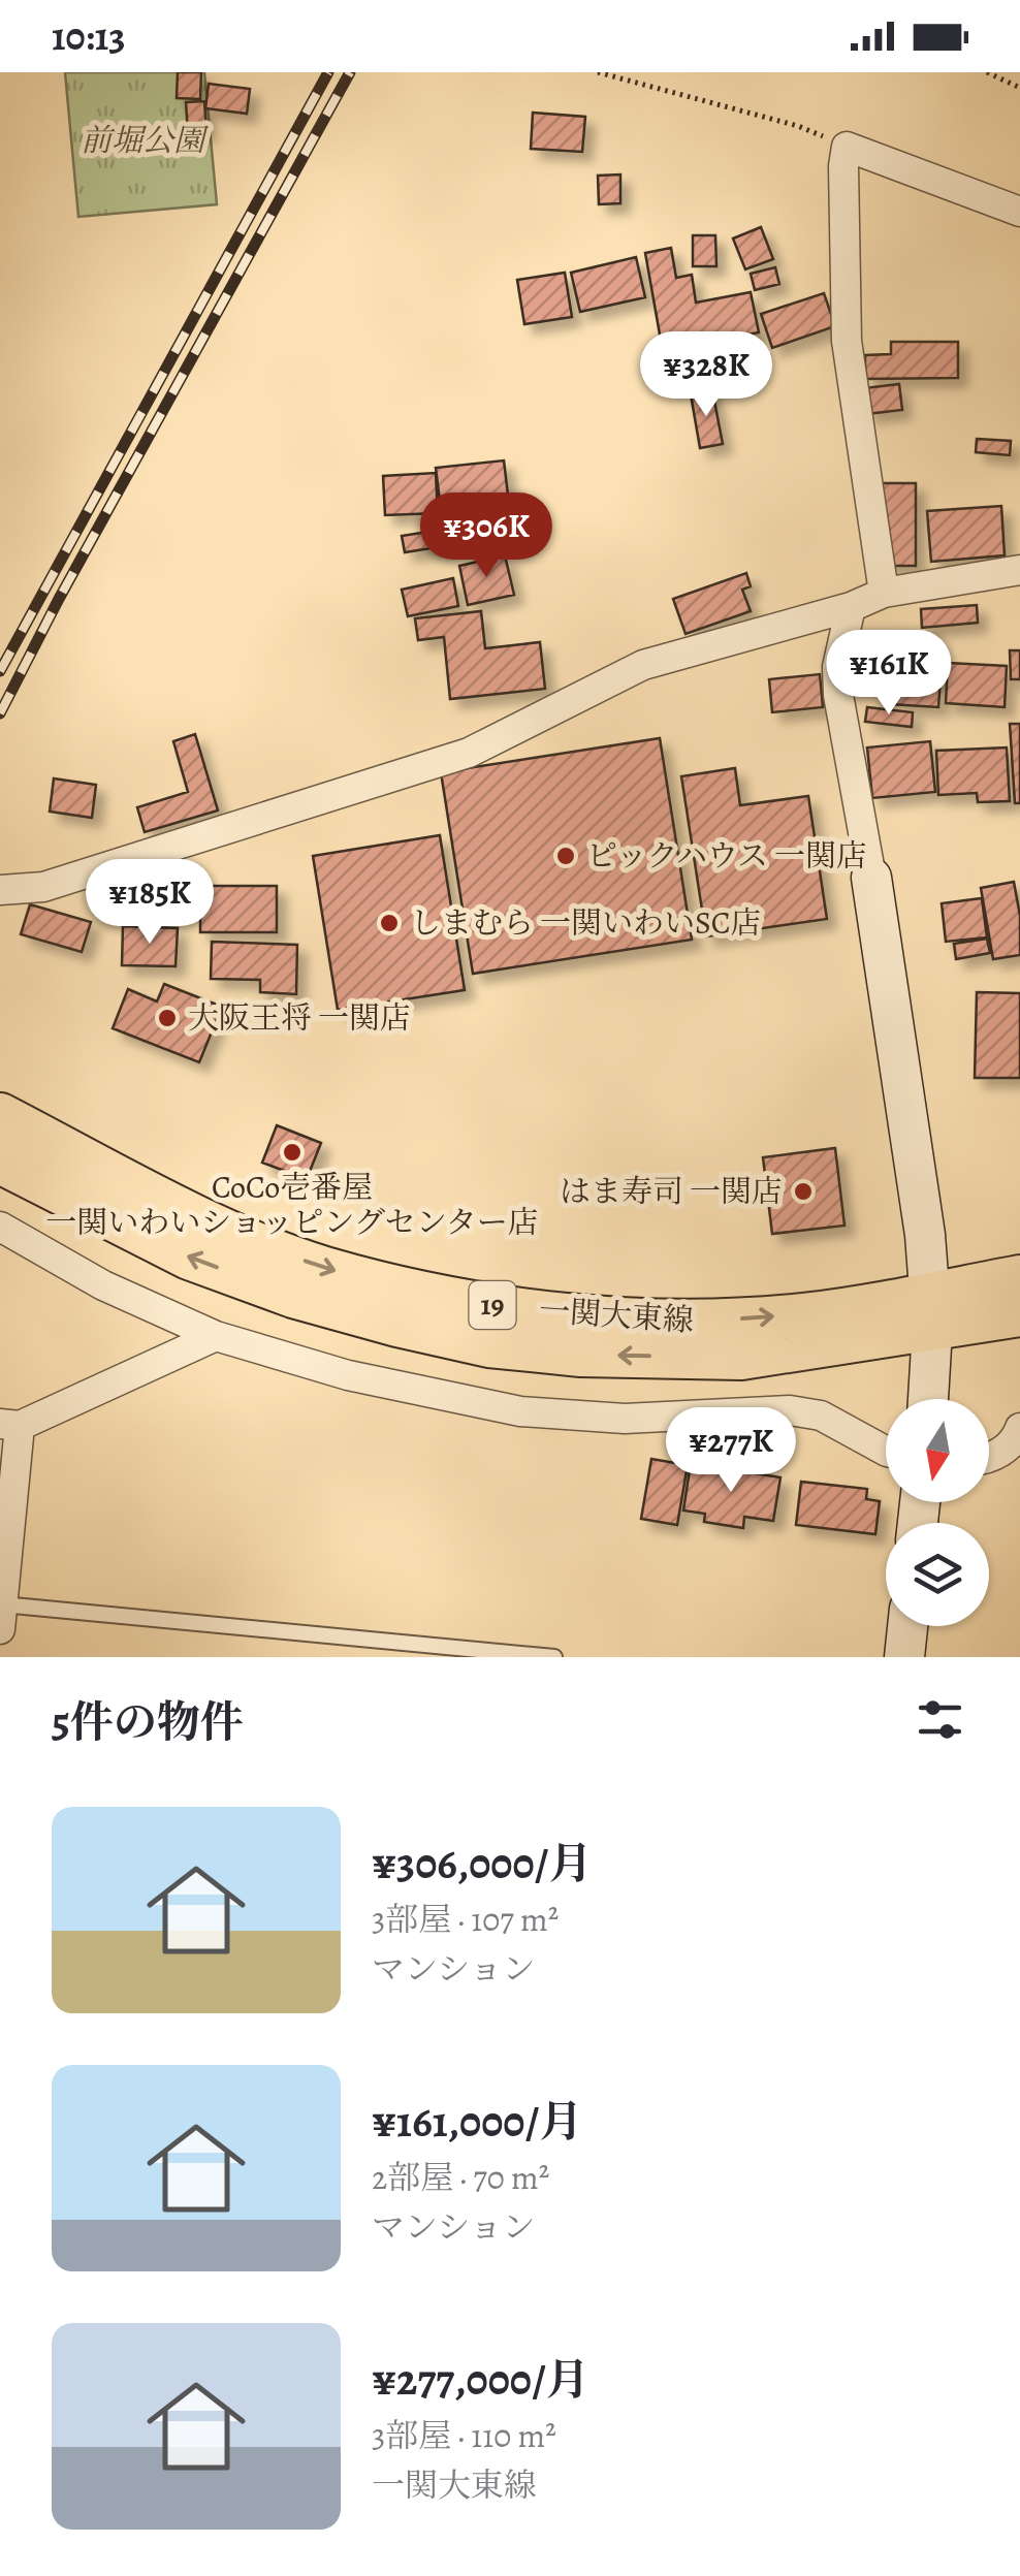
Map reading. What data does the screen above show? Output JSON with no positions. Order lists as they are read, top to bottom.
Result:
{
  "streets": {
    "main road": ["19", "一関大東線"]
  },
  "parks": ["前堀公園"],
  "places": [
    "ピックハウス 一関店",
    "しまむら 一関いわいSC店",
    "大阪王将 一関店",
    "CoCo壱番屋 一関いわいショッピングセンター店",
    "はま寿司 一関店"
  ],
  "north": "bottom",
  "page": {
    "status": "10:13",
    "price": [
      "¥328K",
      "¥306K",
      "¥161K",
      "¥185K",
      "¥277K"
    ],
    "heading": "5件の物件",
    "list": [
      {
        "name": "¥306,000/月",
        "note": "3部屋 · 107 m² · マンション"
      },
      {
        "name": "¥161,000/月",
        "note": "2部屋 · 70 m² · マンション"
      },
      {
        "name": "¥277,000/月",
        "note": "3部屋 · 110 m² · 一関大東線"
      }
    ]
  }
}
